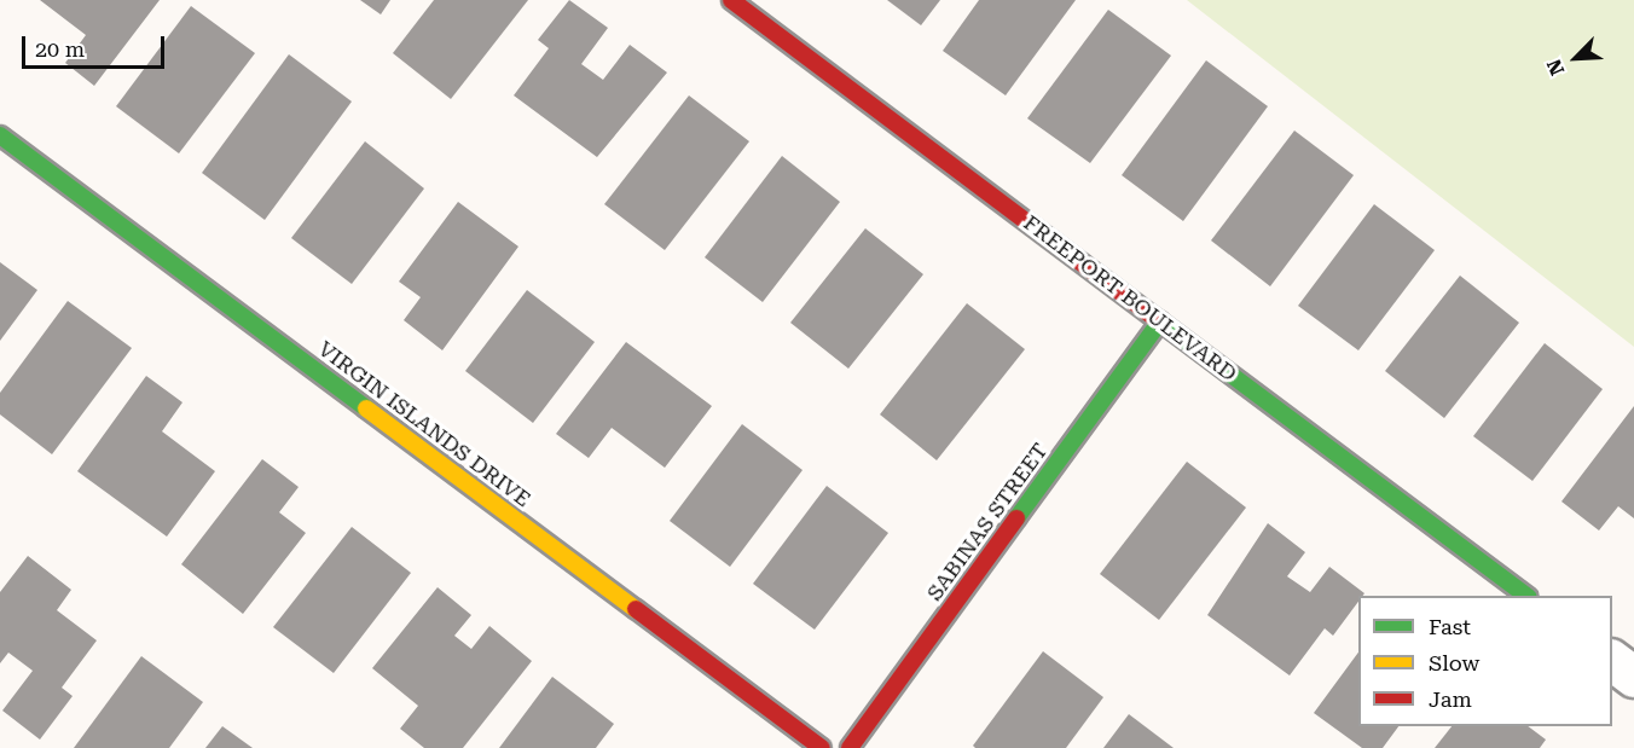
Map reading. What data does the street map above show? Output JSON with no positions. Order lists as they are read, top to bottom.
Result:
{
  "streets": {
    "street": ["FREEPORT BOULEVARD", "VIRGIN ISLANDS DRIVE", "SABINAS STREET"]
  },
  "crossings": [
    ["FREEPORT BOULEVARD", "SABINAS STREET"]
  ],
  "legend": ["Fast", "Slow", "Jam"],
  "scale_bar": "20 m",
  "north": "bottom left"
}
